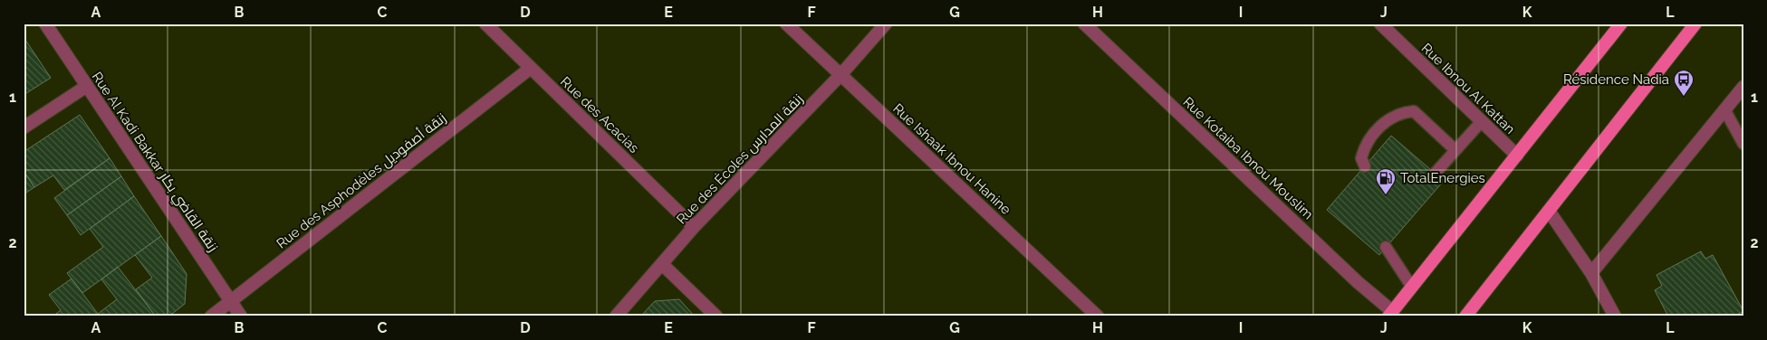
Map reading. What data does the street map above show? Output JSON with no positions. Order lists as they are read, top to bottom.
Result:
{
  "streets": {
    "street": [
      "Rue Ibnou Al Kattan",
      "Rue des Acacias",
      "Rue Kotaiba Ibnou Mouslim",
      "Rue des Écoles زنقة المدارس",
      "Rue Ishaak Ibnou Hanine",
      "Rue Al Kadi Bakkar زنقة القاضي بكار",
      "Rue des Asphodèles زنقة أصفوديل"
    ]
  },
  "crossings": [
    ["Rue des Acacias", "Rue des Écoles زنقة المدارس"],
    ["Rue des Acacias", "Rue des Asphodèles زنقة أصفوديل"],
    ["Rue des Écoles زنقة المدارس", "Rue Ishaak Ibnou Hanine"],
    ["Rue Al Kadi Bakkar زنقة القاضي بكار", "Rue des Asphodèles زنقة أصفوديل"]
  ],
  "places": {
    "bus stop": ["Résidence Nadia"],
    "fuel station": ["TotalEnergies"]
  },
  "grid": {
    "columns": [
      "A",
      "B",
      "C",
      "D",
      "E",
      "F",
      "G",
      "H",
      "I",
      "J",
      "K",
      "L"
    ],
    "rows": ["1", "2"]
  }
}
